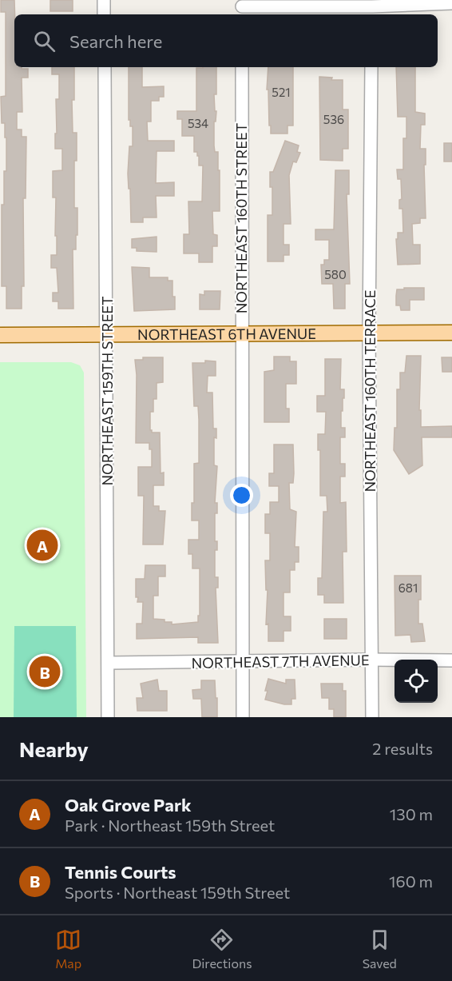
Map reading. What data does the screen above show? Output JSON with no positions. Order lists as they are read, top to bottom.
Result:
{
  "streets": {
    "main road": ["NORTHEAST 6TH AVENUE"],
    "street": [
      "NORTHEAST 160TH STREET",
      "NORTHEAST 159TH STREET",
      "NORTHEAST 160TH TERRACE",
      "NORTHEAST 7TH AVENUE"
    ]
  },
  "crossings": [
    ["NORTHEAST 160TH STREET", "NORTHEAST 6TH AVENUE"],
    ["NORTHEAST 160TH STREET", "NORTHEAST 7TH AVENUE"],
    ["NORTHEAST 6TH AVENUE", "NORTHEAST 159TH STREET"],
    ["NORTHEAST 6TH AVENUE", "NORTHEAST 160TH TERRACE"],
    ["NORTHEAST 159TH STREET", "NORTHEAST 7TH AVENUE"],
    ["NORTHEAST 160TH TERRACE", "NORTHEAST 7TH AVENUE"]
  ],
  "house_numbers": [
    "521",
    "536",
    "534",
    "580",
    "681"
  ],
  "page": {
    "search": "Search here",
    "pins": ["A", "B"],
    "heading": ["Nearby", "2 results"],
    "list": [
      {
        "mark": "A",
        "name": "Oak Grove Park",
        "note": "Park · Northeast 159th Street",
        "value": "130 m"
      },
      {
        "mark": "B",
        "name": "Tennis Courts",
        "note": "Sports · Northeast 159th Street",
        "value": "160 m"
      }
    ],
    "nav": ["Map", "Directions", "Saved"]
  }
}
